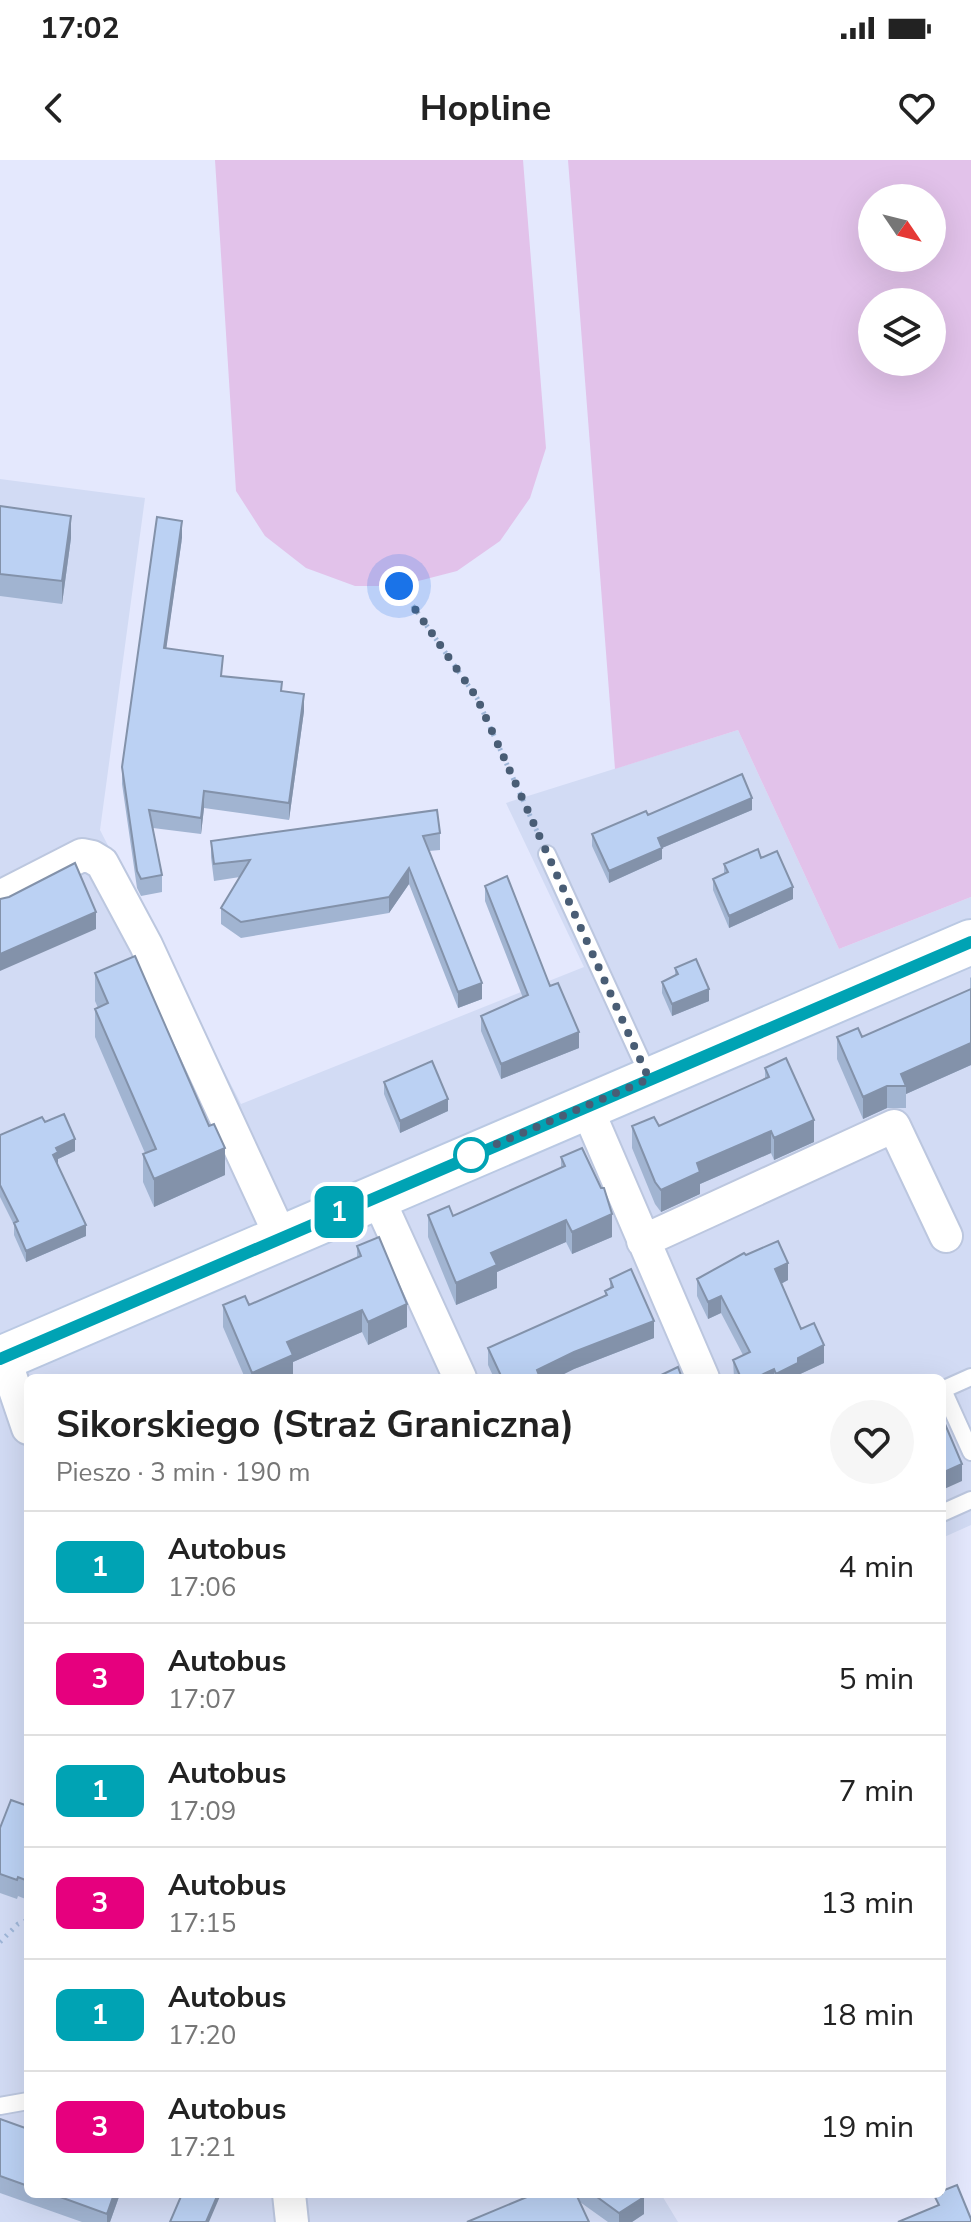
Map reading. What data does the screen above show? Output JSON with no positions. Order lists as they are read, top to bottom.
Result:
{
  "lines": ["bus line 1"],
  "north": "bottom right",
  "page": {
    "status": "17:02",
    "header": "Hopline",
    "on_map": "1",
    "heading": ["Sikorskiego (Straż Graniczna)", "Pieszo · 3 min · 190 m"],
    "list": [
      {
        "mark": "1",
        "name": "Autobus",
        "note": "17:06",
        "value": "4 min"
      },
      {
        "mark": "3",
        "name": "Autobus",
        "note": "17:07",
        "value": "5 min"
      },
      {
        "mark": "1",
        "name": "Autobus",
        "note": "17:09",
        "value": "7 min"
      },
      {
        "mark": "3",
        "name": "Autobus",
        "note": "17:15",
        "value": "13 min"
      },
      {
        "mark": "1",
        "name": "Autobus",
        "note": "17:20",
        "value": "18 min"
      },
      {
        "mark": "3",
        "name": "Autobus",
        "note": "17:21",
        "value": "19 min"
      }
    ]
  }
}
